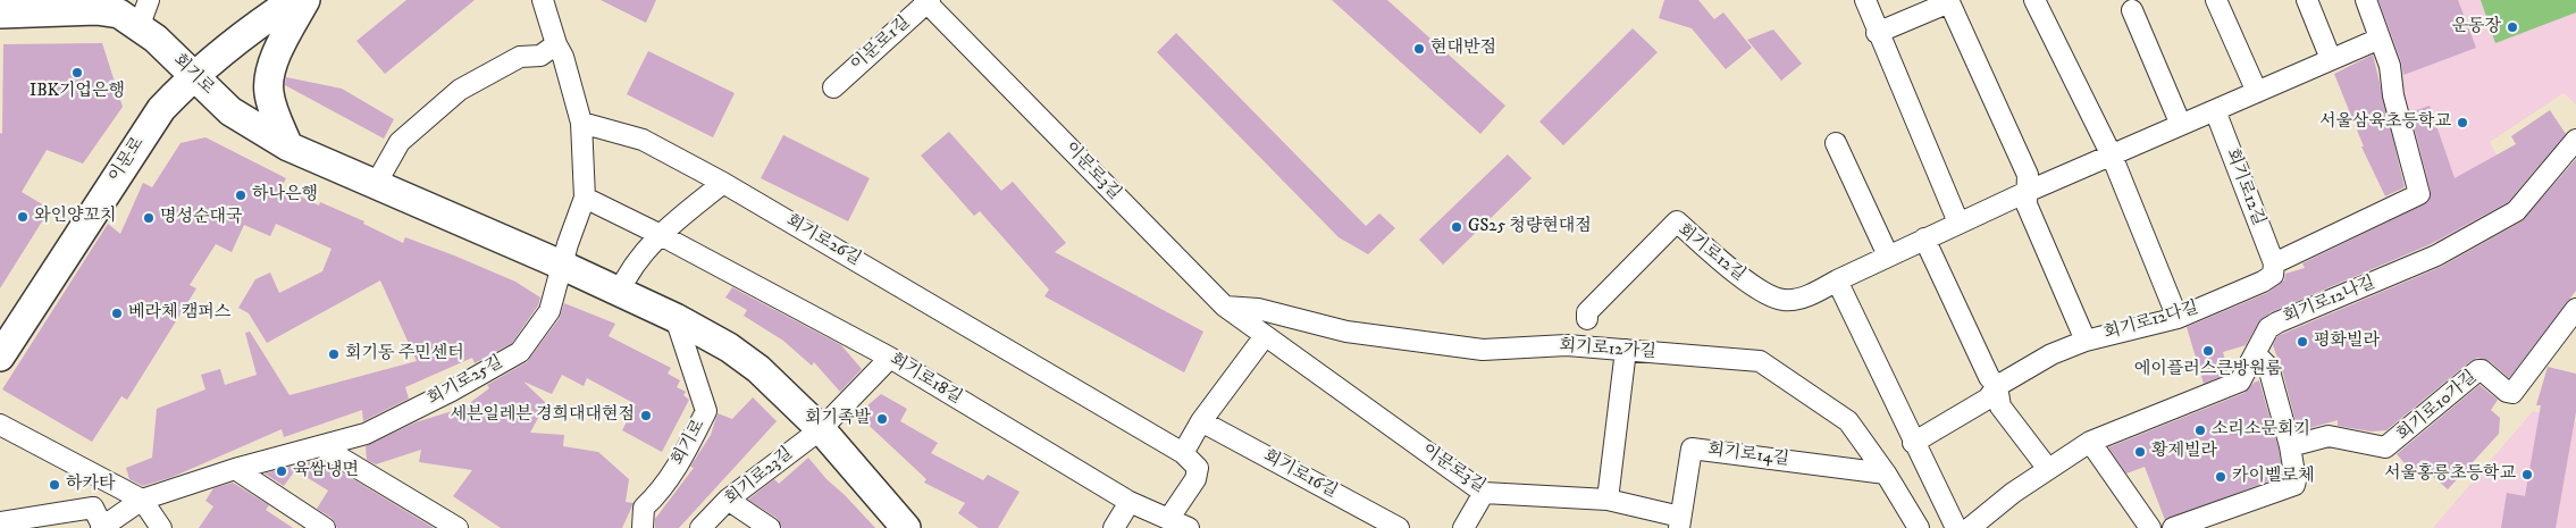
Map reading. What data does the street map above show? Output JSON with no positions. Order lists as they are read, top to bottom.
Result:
{
  "streets": {
    "main road": ["회기로", "이문로"],
    "street": [
      "이문로1길",
      "이문로3길",
      "회기로12길",
      "회기로26길",
      "회기로12나길",
      "회기로12다길",
      "회기로12가길",
      "회기로18길",
      "회기로25길",
      "회기로10가길",
      "회기로14길",
      "회기로16길",
      "회기로23길"
    ]
  },
  "crossings": [
    ["이문로1길", "이문로3길"],
    ["회기로", "이문로"],
    ["회기로", "회기로25길"],
    ["회기로", "회기로23길"],
    ["이문로3길", "회기로12가길"],
    ["이문로3길", "회기로14길"],
    ["회기로12길", "회기로12다길"],
    ["회기로12가길", "회기로14길"]
  ],
  "places": [
    "운동장",
    "현대반점",
    "IBK기업은행",
    "서울삼육초등학교",
    "하나은행",
    "와인양꼬치",
    "명성순대국",
    "GS25 청량현대점",
    "베라체 캠퍼스",
    "평화빌라",
    "에이플러스큰방원룸",
    "회기동 주민센터",
    "세븐일레븐 경희대대현점",
    "회기족발",
    "소리소문회기",
    "황제빌라",
    "육쌈냉면",
    "서울홍릉초등학교",
    "카이벨로체",
    "하카타"
  ]
}
